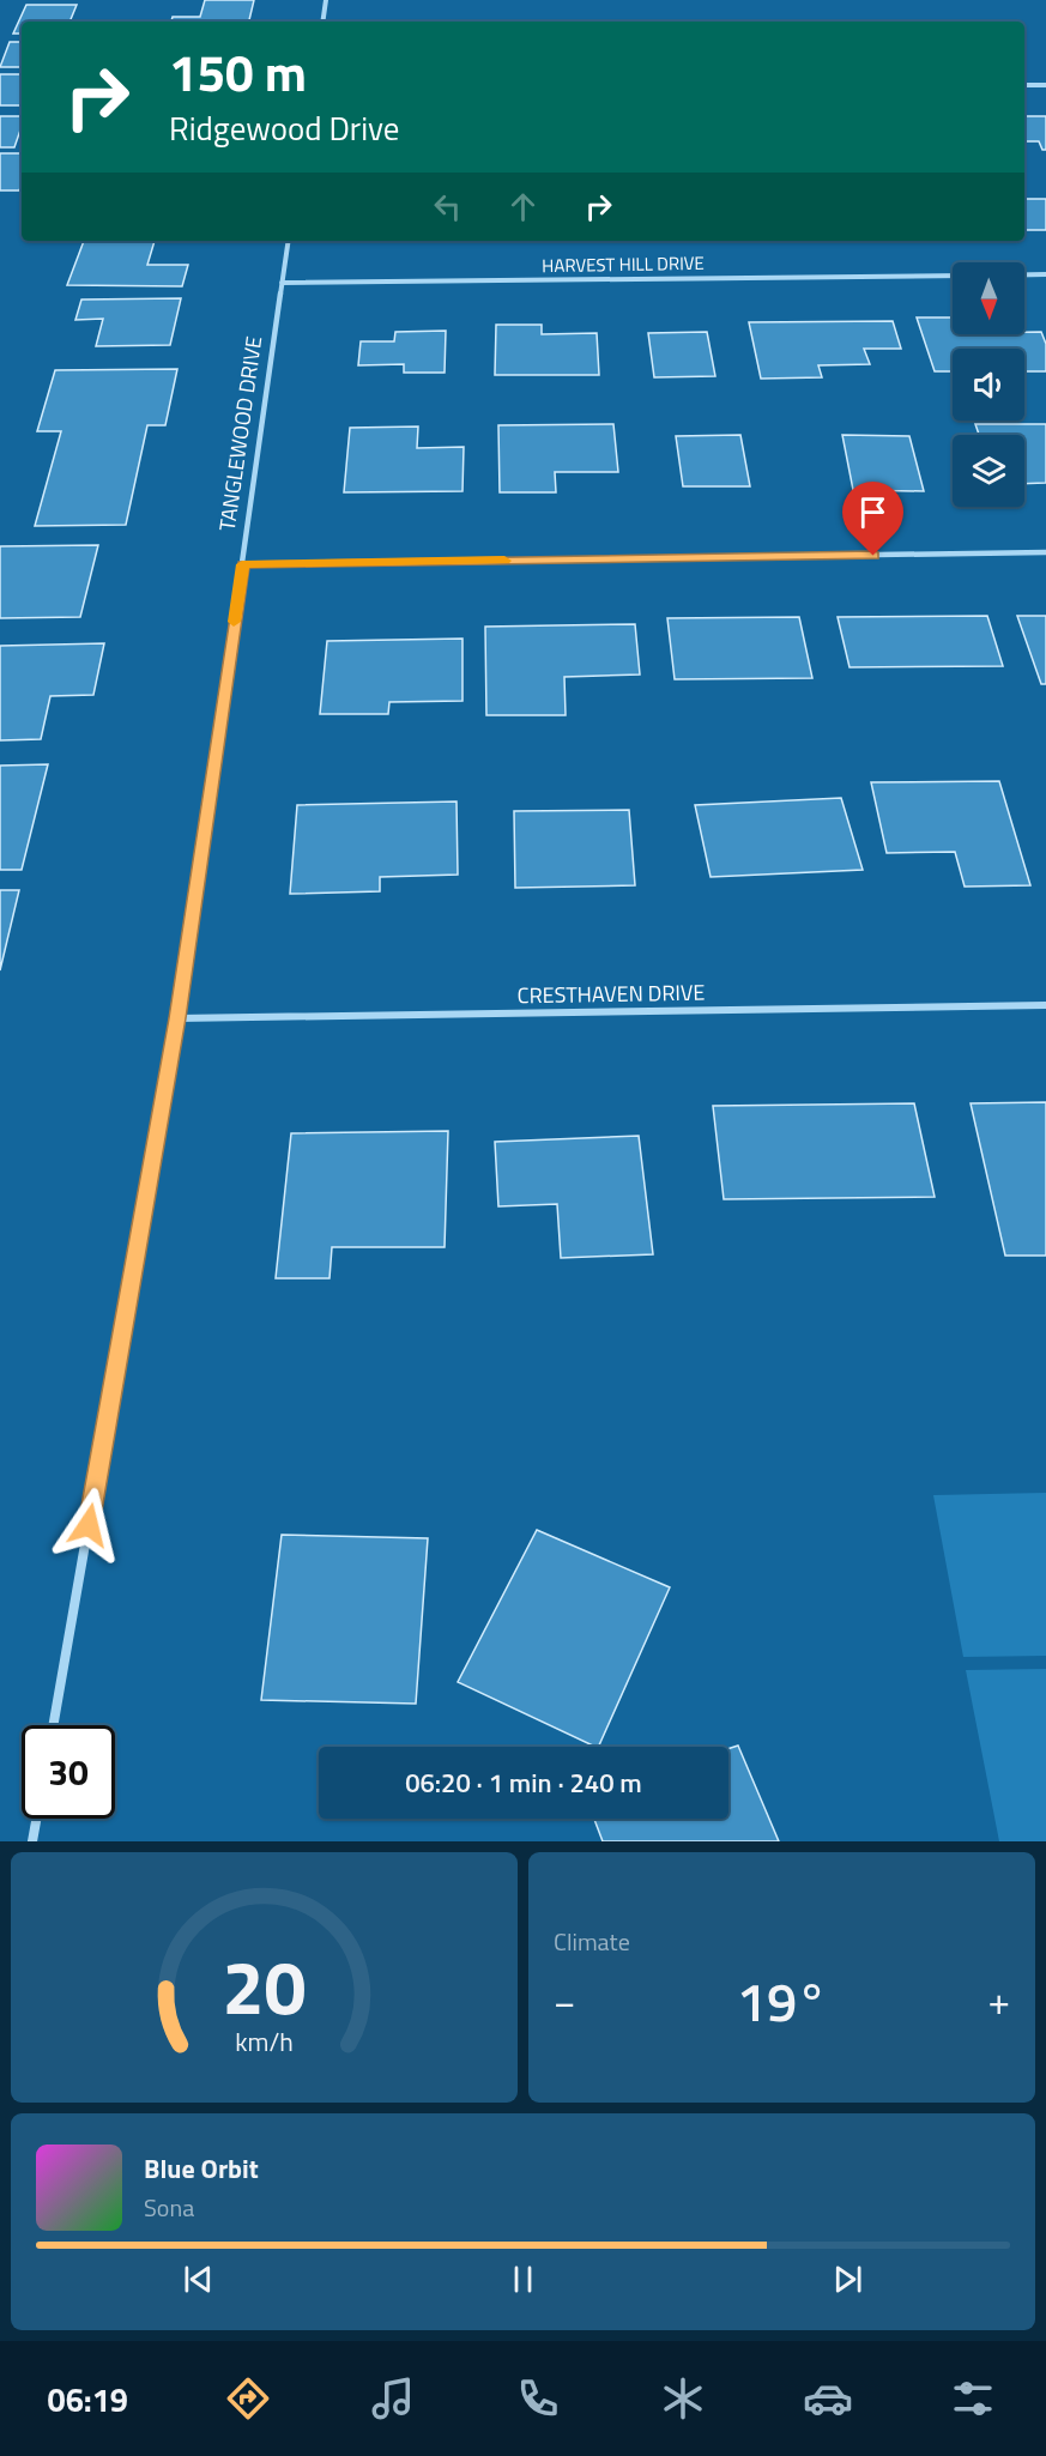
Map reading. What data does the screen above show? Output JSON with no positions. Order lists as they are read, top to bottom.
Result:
{
  "streets": {
    "street": ["HARVEST HILL DRIVE", "TANGLEWOOD DRIVE", "CRESTHAVEN DRIVE"]
  },
  "crossings": [
    ["HARVEST HILL DRIVE", "TANGLEWOOD DRIVE"],
    ["TANGLEWOOD DRIVE", "CRESTHAVEN DRIVE"]
  ],
  "north": "bottom",
  "page": {
    "turn": ["150 m", "Ridgewood Drive"],
    "limit": "30",
    "trip": "06:20 · 1 min · 240 m",
    "tile": "Climate",
    "heat": ["−", "19°", "+"],
    "song": ["Blue Orbit", "Sona"],
    "tabs": "06:19",
    "gauge": ["20", "km/h"]
  }
}
